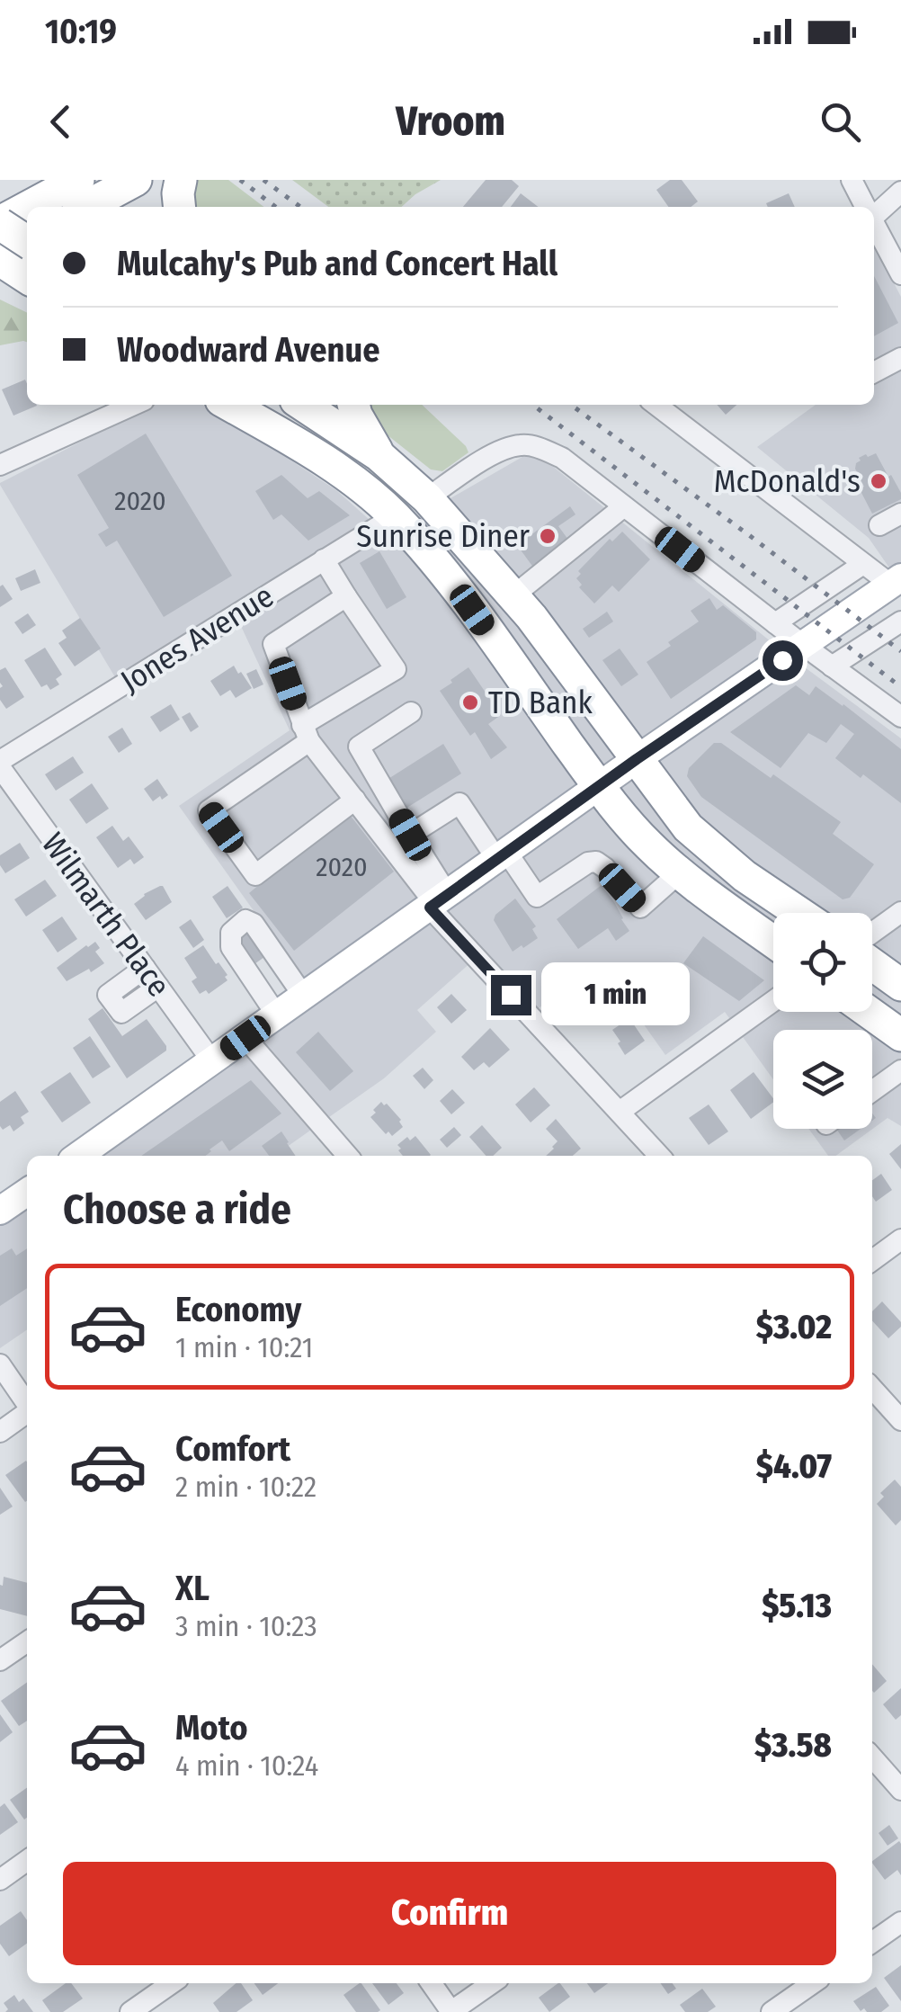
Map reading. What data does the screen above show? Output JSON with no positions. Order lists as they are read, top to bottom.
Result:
{
  "streets": {
    "street": ["Jones Avenue", "Wilmarth Place"]
  },
  "places": ["McDonald's", "Sunrise Diner", "TD Bank"],
  "house_numbers": ["2020", "2020"],
  "page": {
    "status": "10:19",
    "header": "Vroom",
    "banner": ["Mulcahy's Pub and Concert Hall", "Woodward Avenue"],
    "bubble": "1 min",
    "heading": "Choose a ride",
    "list": [
      {
        "name": "Economy",
        "note": "1 min · 10:21",
        "value": "$3.02"
      },
      {
        "name": "Comfort",
        "note": "2 min · 10:22",
        "value": "$4.07"
      },
      {
        "name": "XL",
        "note": "3 min · 10:23",
        "value": "$5.13"
      },
      {
        "name": "Moto",
        "note": "4 min · 10:24",
        "value": "$3.58"
      }
    ],
    "buttons": "Confirm"
  }
}
